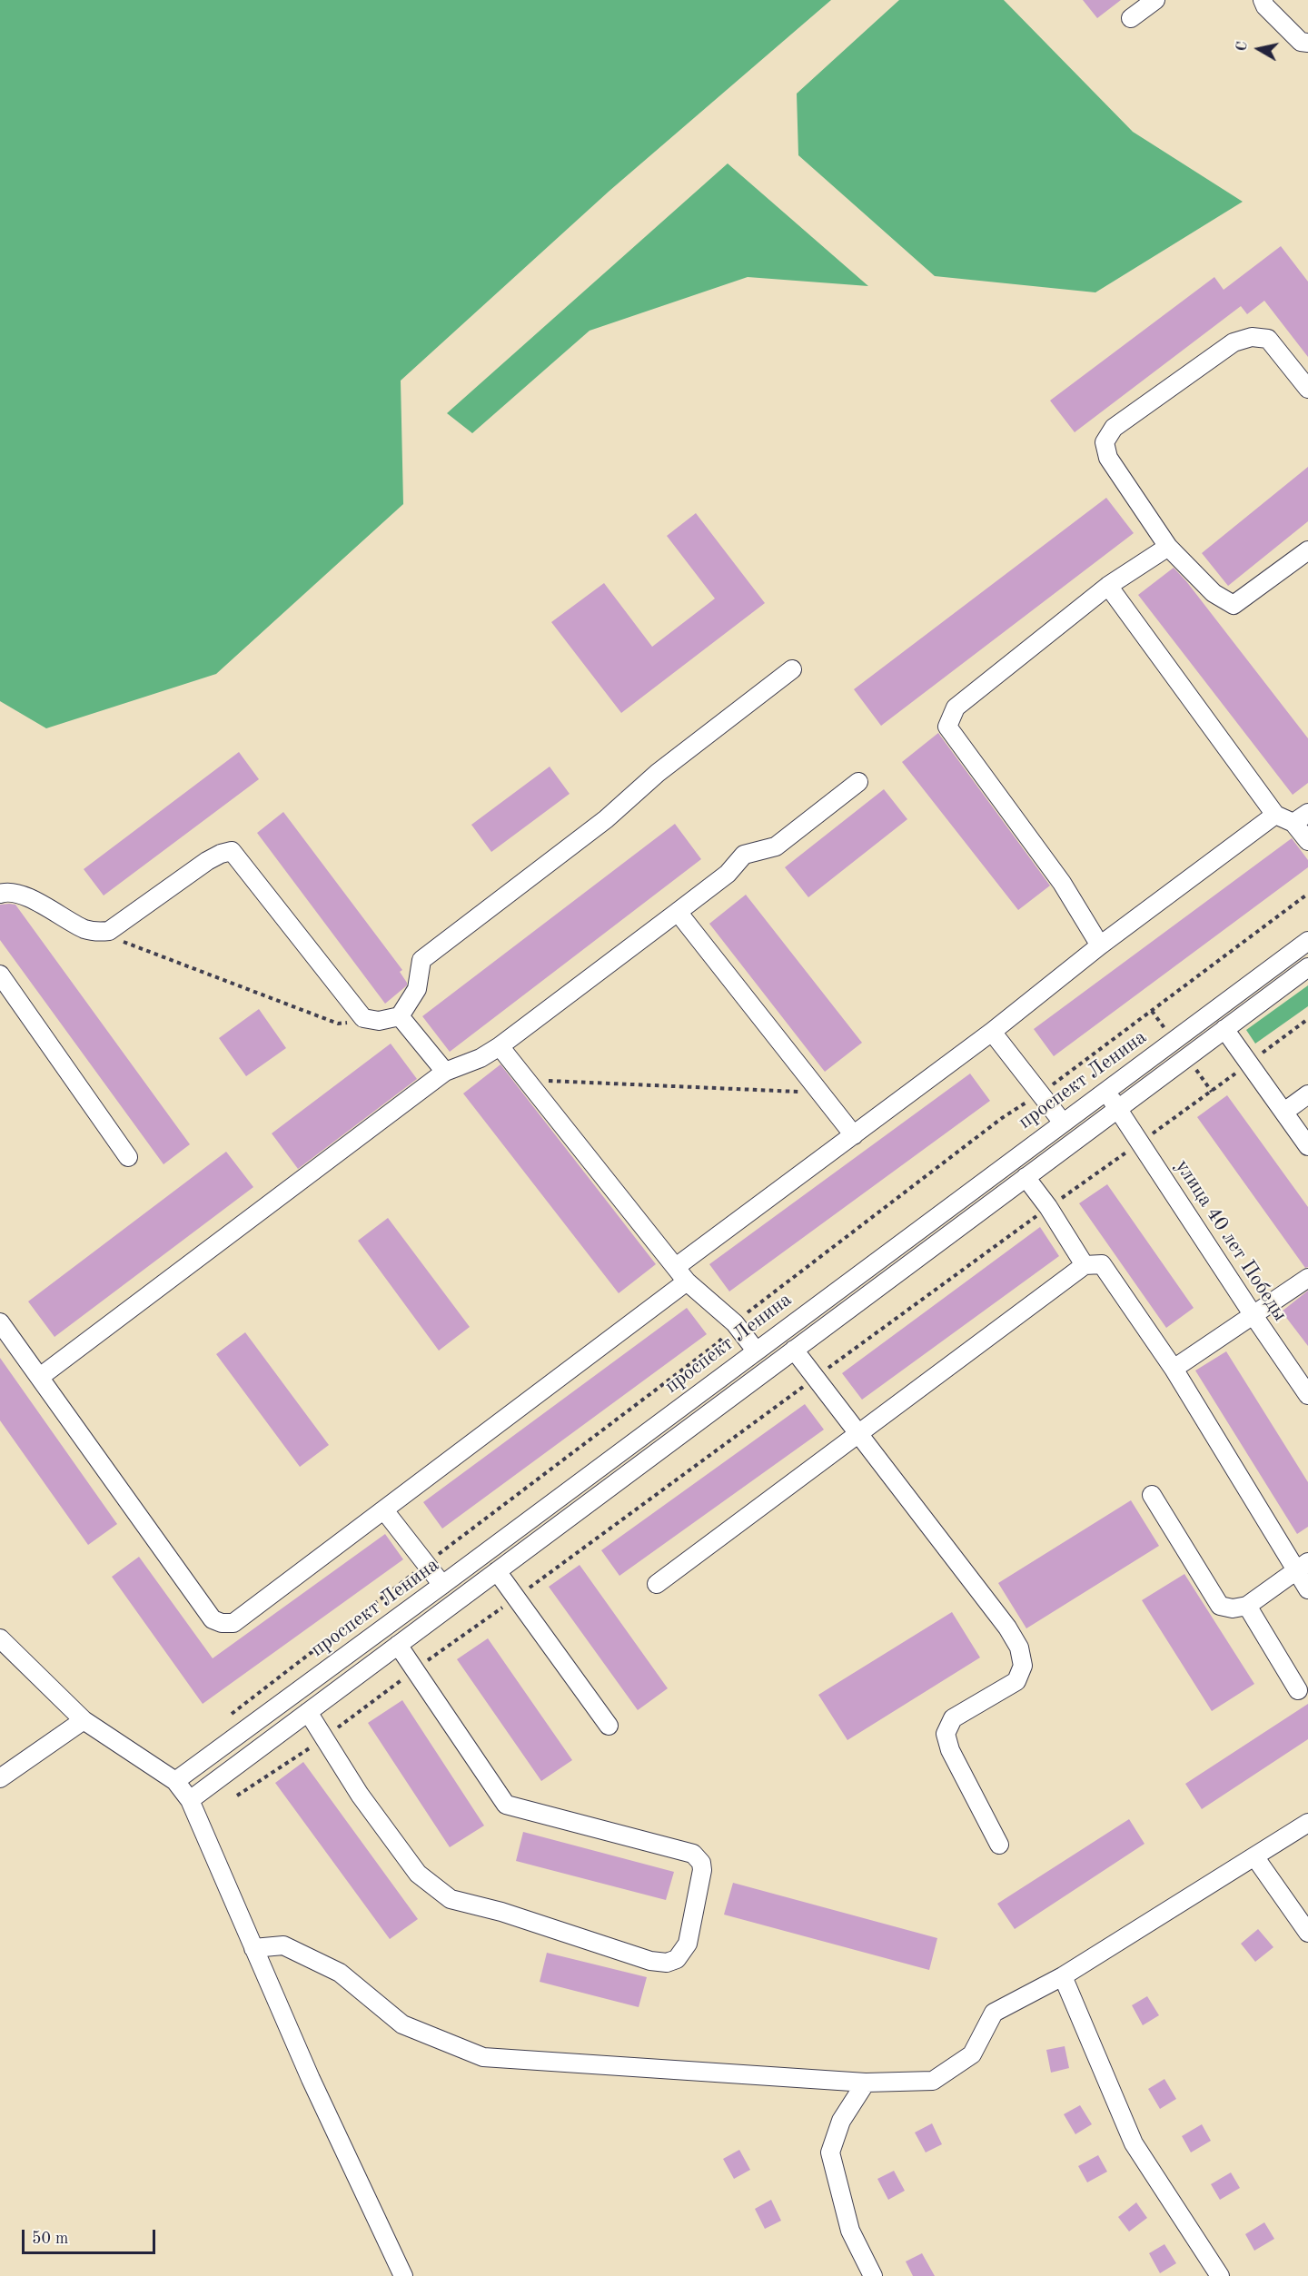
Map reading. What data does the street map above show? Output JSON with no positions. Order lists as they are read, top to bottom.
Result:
{
  "streets": {
    "street": ["проспект Ленина", "улица 40 лет Победы"]
  },
  "crossings": [
    ["проспект Ленина", "улица 40 лет Победы"]
  ],
  "scale_bar": "50 m",
  "north": "left"
}
